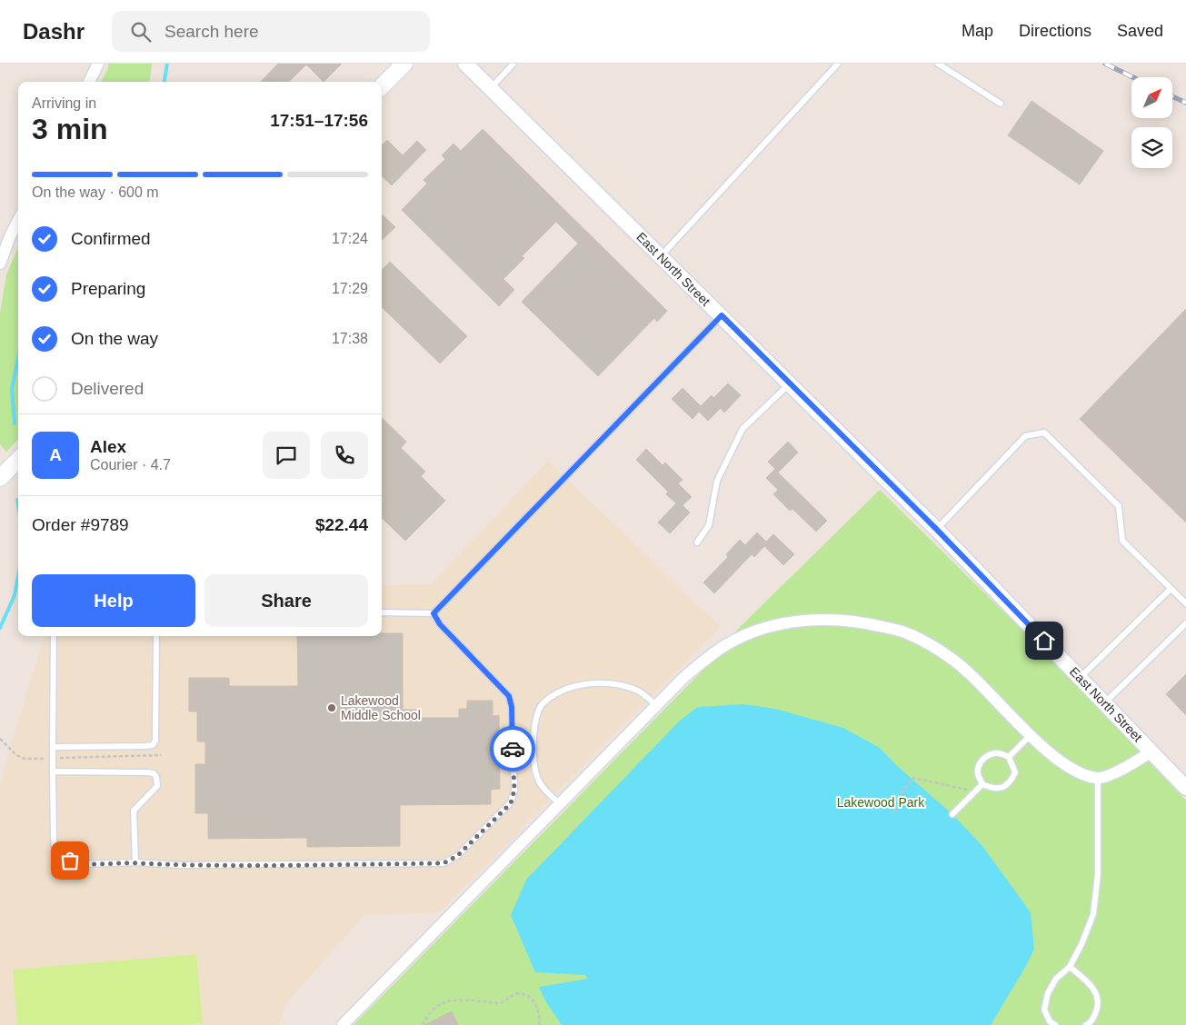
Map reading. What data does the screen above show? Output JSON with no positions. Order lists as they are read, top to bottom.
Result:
{
  "streets": {
    "street": ["East North Street"]
  },
  "parks": ["Lakewood Park"],
  "places": ["Lakewood Middle School"],
  "north": "top right",
  "page": {
    "header": "Dashr",
    "search": "Search here",
    "nav": ["Map", "Directions", "Saved"],
    "heading": ["3 min", "Arriving in", "17:51–17:56"],
    "panel": [
      "Alex",
      "Courier · 4.7",
      "Order #9789",
      "$22.44"
    ],
    "bar": "On the way · 600 m",
    "list": [
      ["Confirmed", "17:24"],
      ["Preparing", "17:29"],
      ["On the way", "17:38"],
      "Delivered"
    ],
    "round": "A",
    "buttons": ["Help", "Share"]
  }
}
